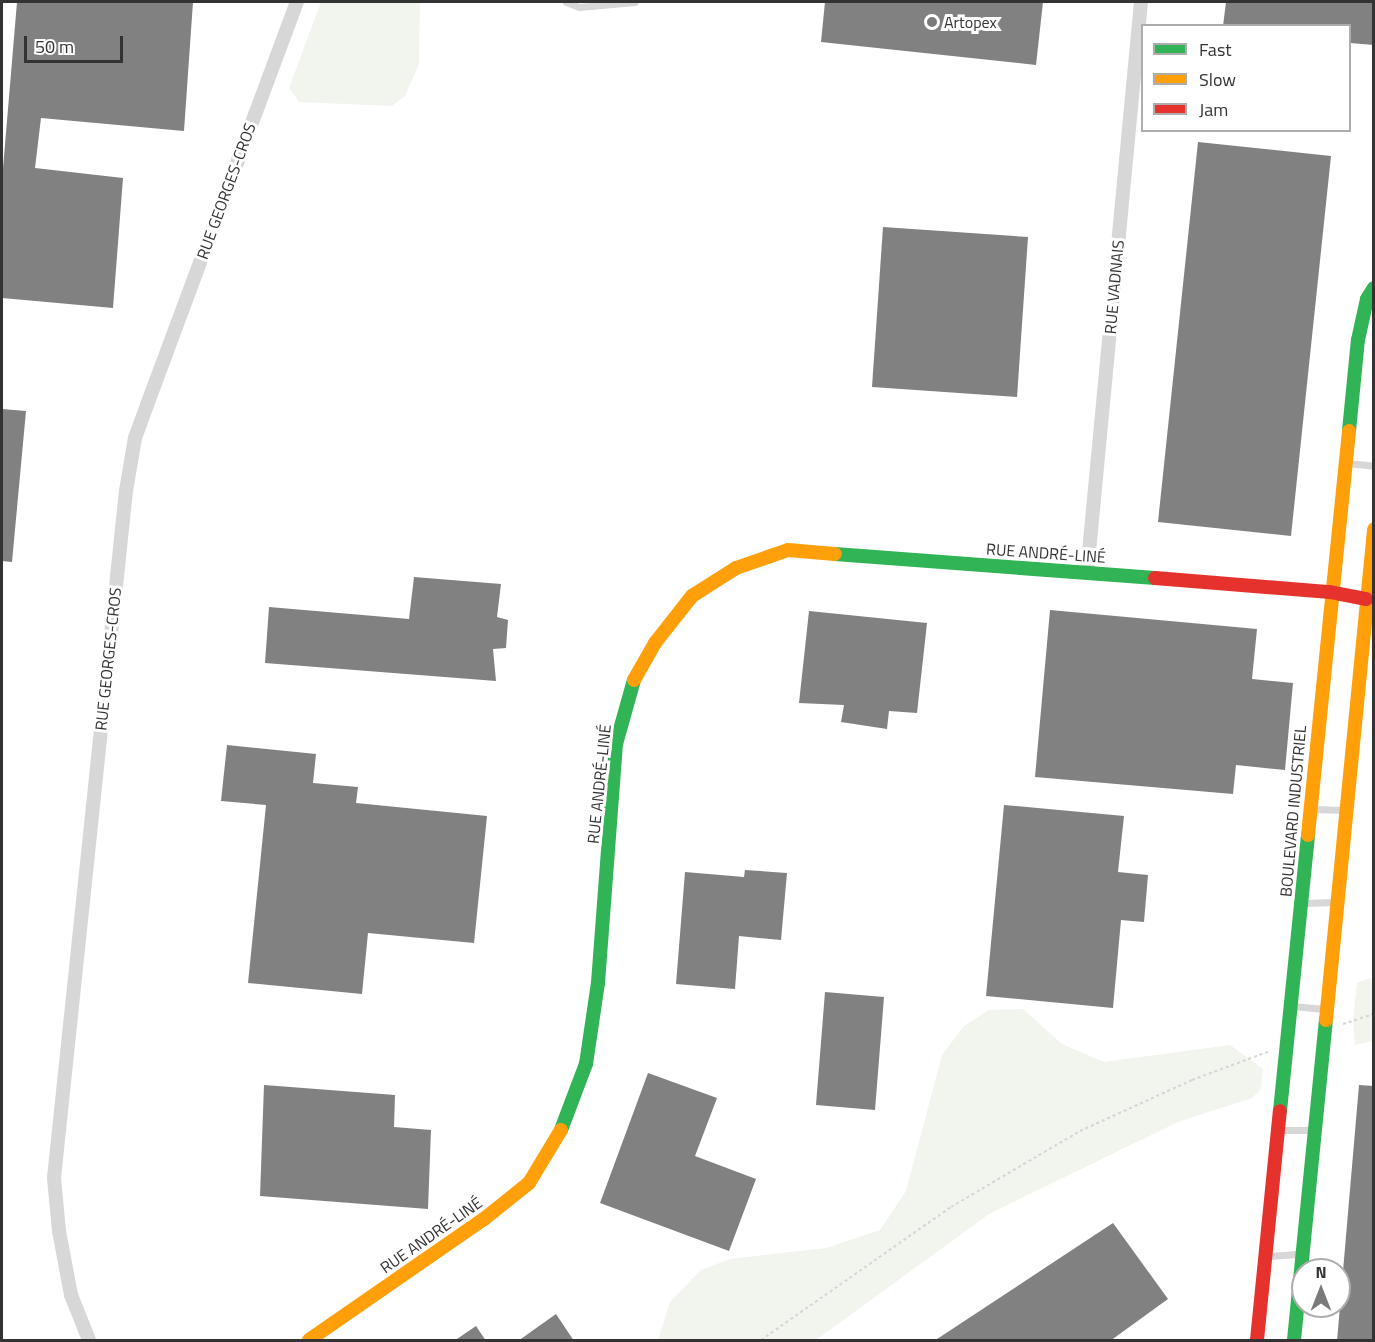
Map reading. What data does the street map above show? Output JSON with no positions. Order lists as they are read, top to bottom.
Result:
{
  "streets": {
    "street": [
      "RUE GEORGES-CROS",
      "RUE VADNAIS",
      "RUE ANDRÉ-LINÉ",
      "BOULEVARD INDUSTRIEL"
    ]
  },
  "crossings": [
    ["RUE VADNAIS", "RUE ANDRÉ-LINÉ"],
    ["RUE ANDRÉ-LINÉ", "BOULEVARD INDUSTRIEL"]
  ],
  "places": ["Artopex"],
  "legend": ["Fast", "Slow", "Jam"],
  "scale_bar": "50 m",
  "north": "top"
}
